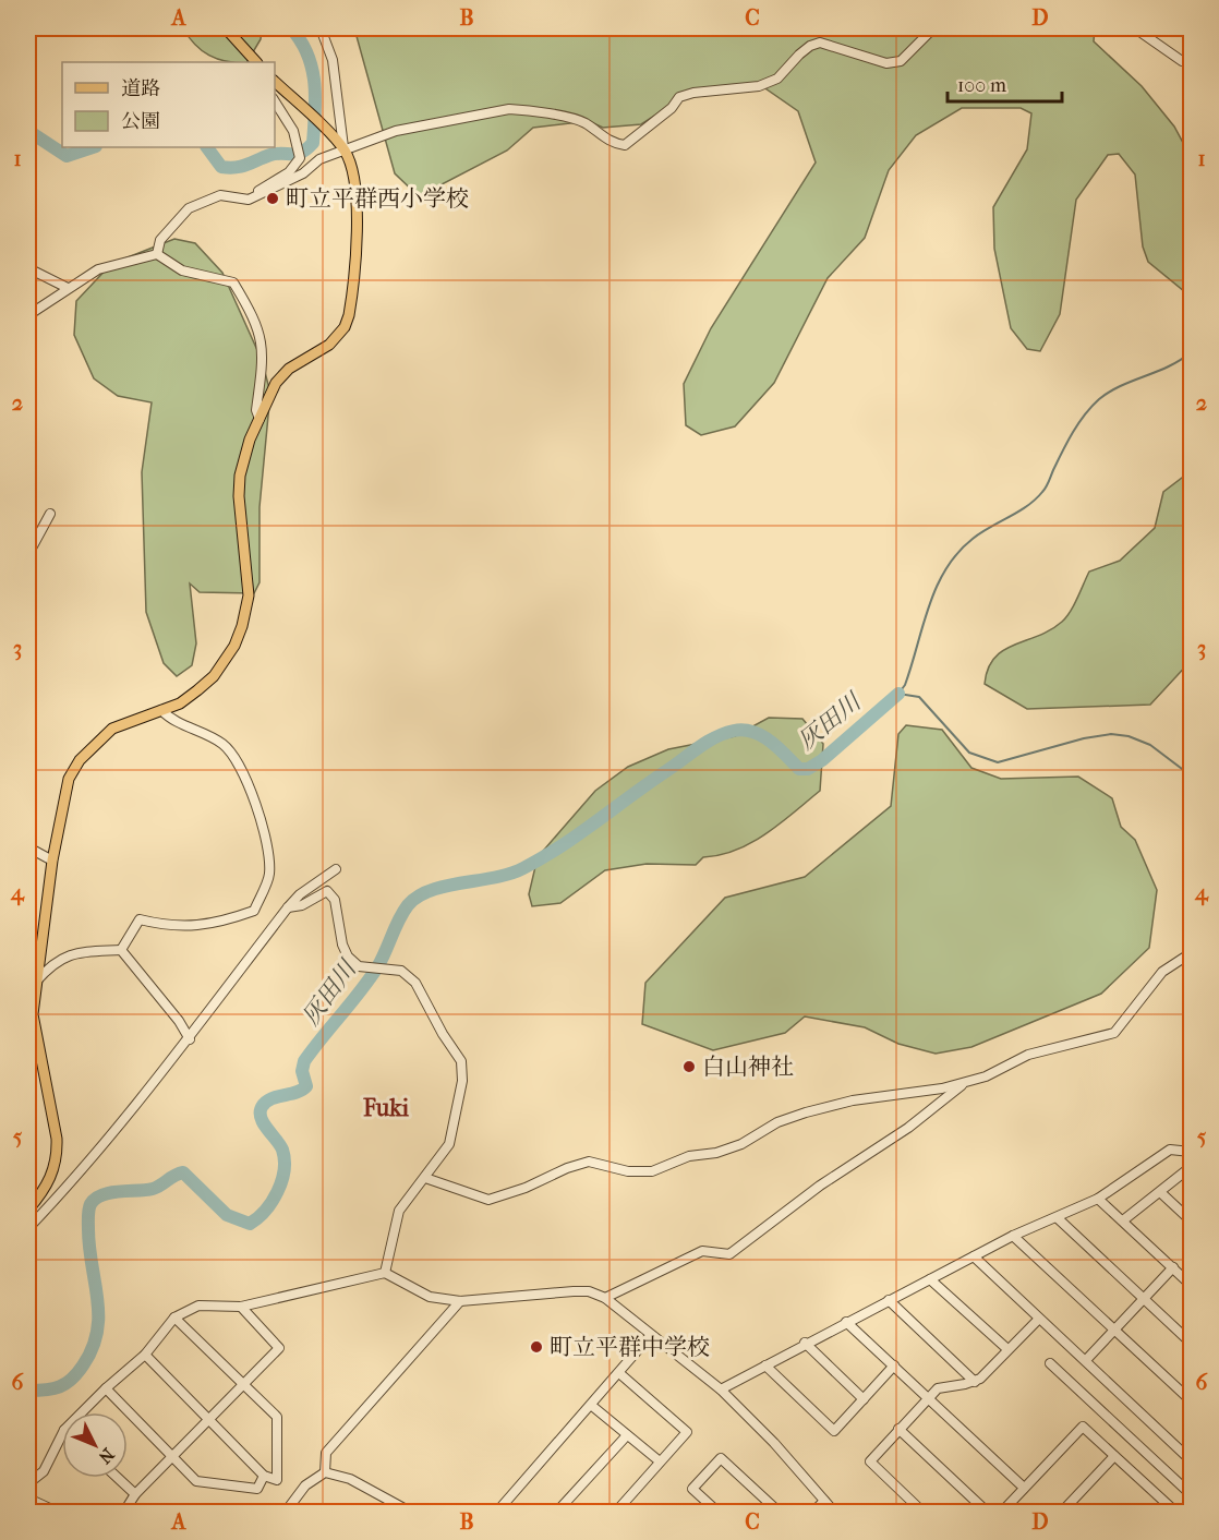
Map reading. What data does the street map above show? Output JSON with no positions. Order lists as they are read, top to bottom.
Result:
{
  "districts": ["Fuki"],
  "water": ["灰田川"],
  "places": ["町立平群西小学校", "白山神社", "町立平群中学校"],
  "legend": ["道路", "公園"],
  "scale_bar": "100 m",
  "north": "bottom right",
  "grid": {
    "columns": [
      "A",
      "B",
      "C",
      "D"
    ],
    "rows": [
      "1",
      "2",
      "3",
      "4",
      "5",
      "6"
    ]
  }
}
